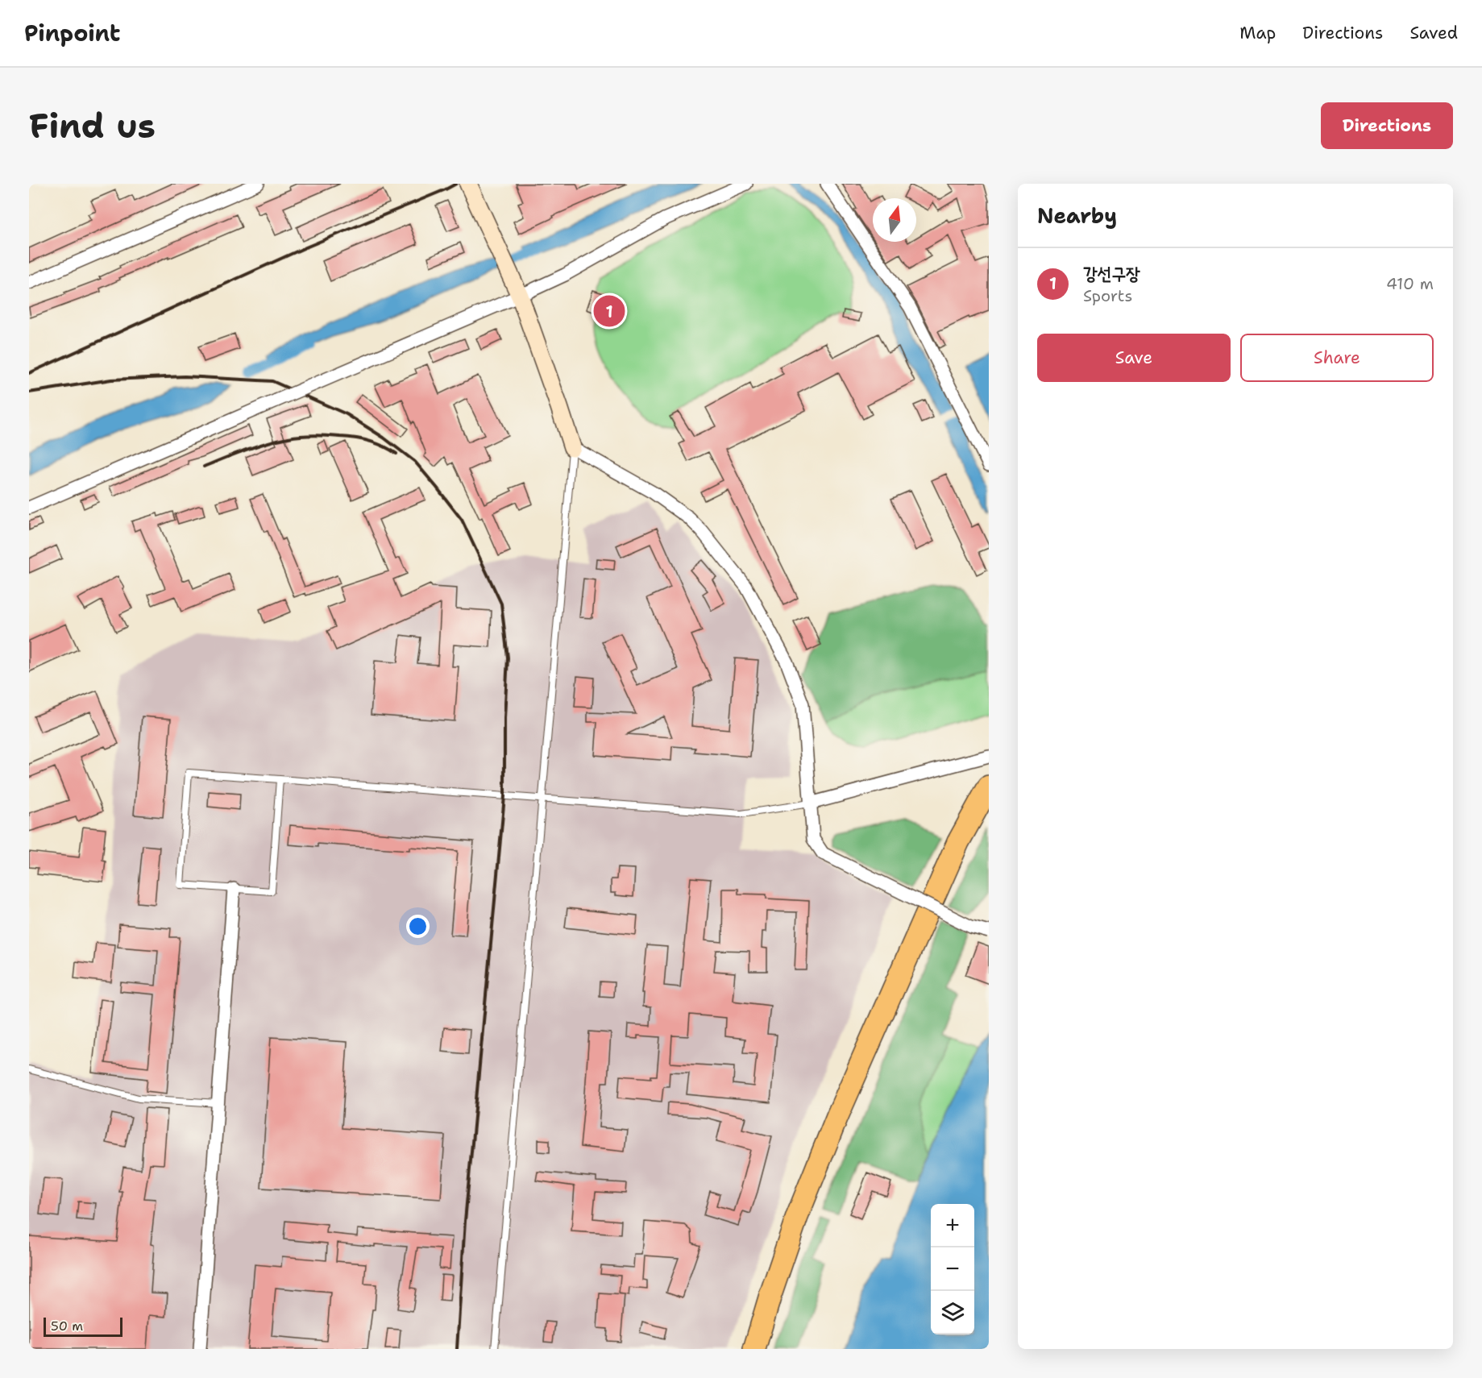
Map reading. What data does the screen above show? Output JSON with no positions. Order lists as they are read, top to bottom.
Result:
{
  "scale_bar": "50 m",
  "north": "top",
  "page": {
    "header": "Pinpoint",
    "nav": ["Map", "Directions", "Saved"],
    "buttons": [
      "Directions",
      ["Save", "Share"]
    ],
    "title": "Find us",
    "heading": "Nearby",
    "list": [
      {
        "mark": "1",
        "name": "강선구장",
        "note": "Sports",
        "value": "410 m"
      }
    ],
    "pins": "1",
    "map_buttons": ["+", "−"],
    "scale": "50 m"
  }
}
